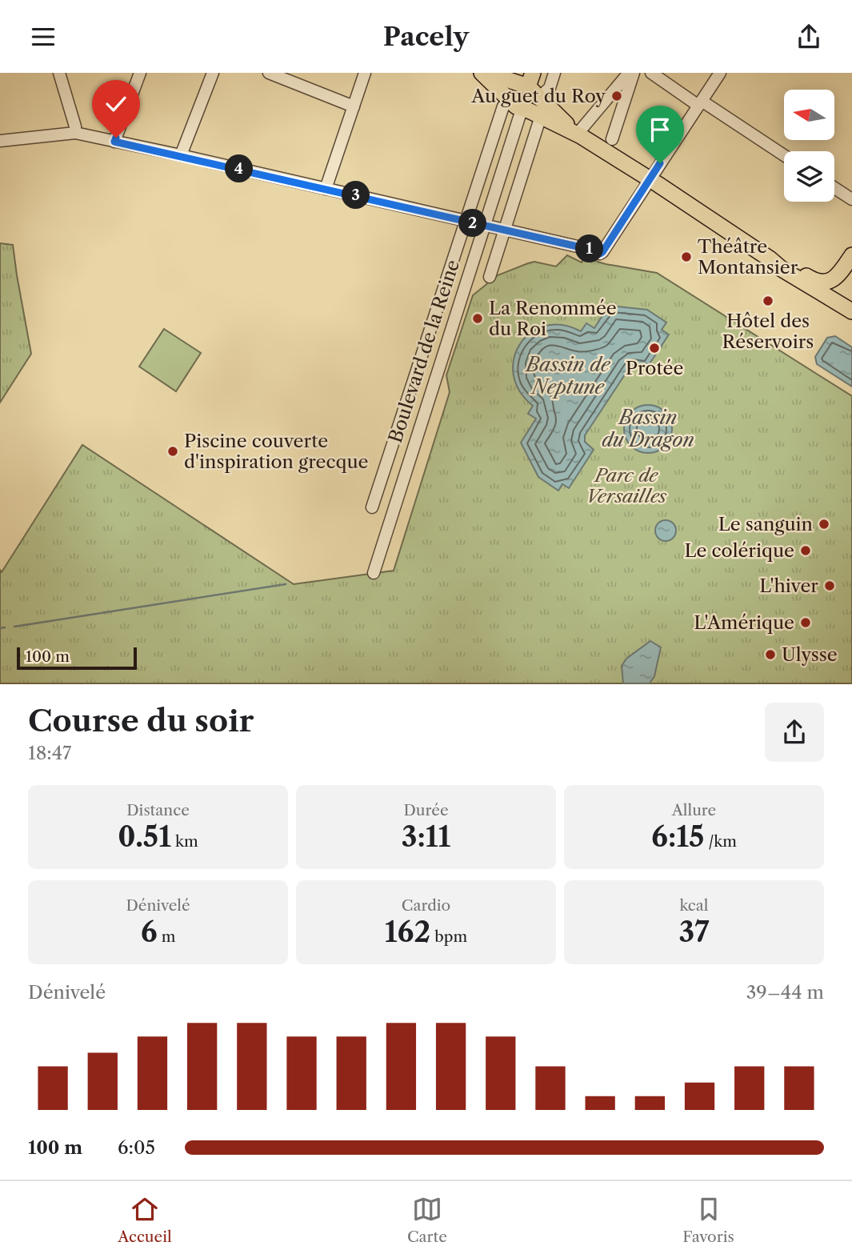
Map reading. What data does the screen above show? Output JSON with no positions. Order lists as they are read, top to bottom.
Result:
{
  "streets": {
    "street": ["Boulevard de la Reine"]
  },
  "water": ["Bassin de Neptune", "Bassin du Dragon"],
  "parks": ["Parc de Versailles"],
  "places": [
    "Au guet du Roy",
    "Théâtre Montansier",
    "Hôtel des Réservoirs",
    "La Renommée du Roi",
    "Protée",
    "Piscine couverte d'inspiration grecque",
    "Le sanguin",
    "Le colérique",
    "L'hiver",
    "L'Amérique",
    "Ulysse"
  ],
  "scale_bar": "100 m",
  "north": "left",
  "page": {
    "header": "Pacely",
    "pins": [
      "4",
      "3",
      "2",
      "1"
    ],
    "scale": "100 m",
    "heading": ["Course du soir", "18:47"],
    "stats": [
      ["Distance", "0.51 km"],
      ["Durée", "3:11"],
      ["Allure", "6:15 /km"],
      ["Dénivelé", "6 m"],
      ["Cardio", "162 bpm"],
      ["kcal", "37"]
    ],
    "chart": ["Dénivelé", "39–44 m"],
    "list": [
      {
        "name": "100 m",
        "note": "6:05"
      }
    ],
    "tabs": ["Accueil", "Carte", "Favoris"]
  }
}
